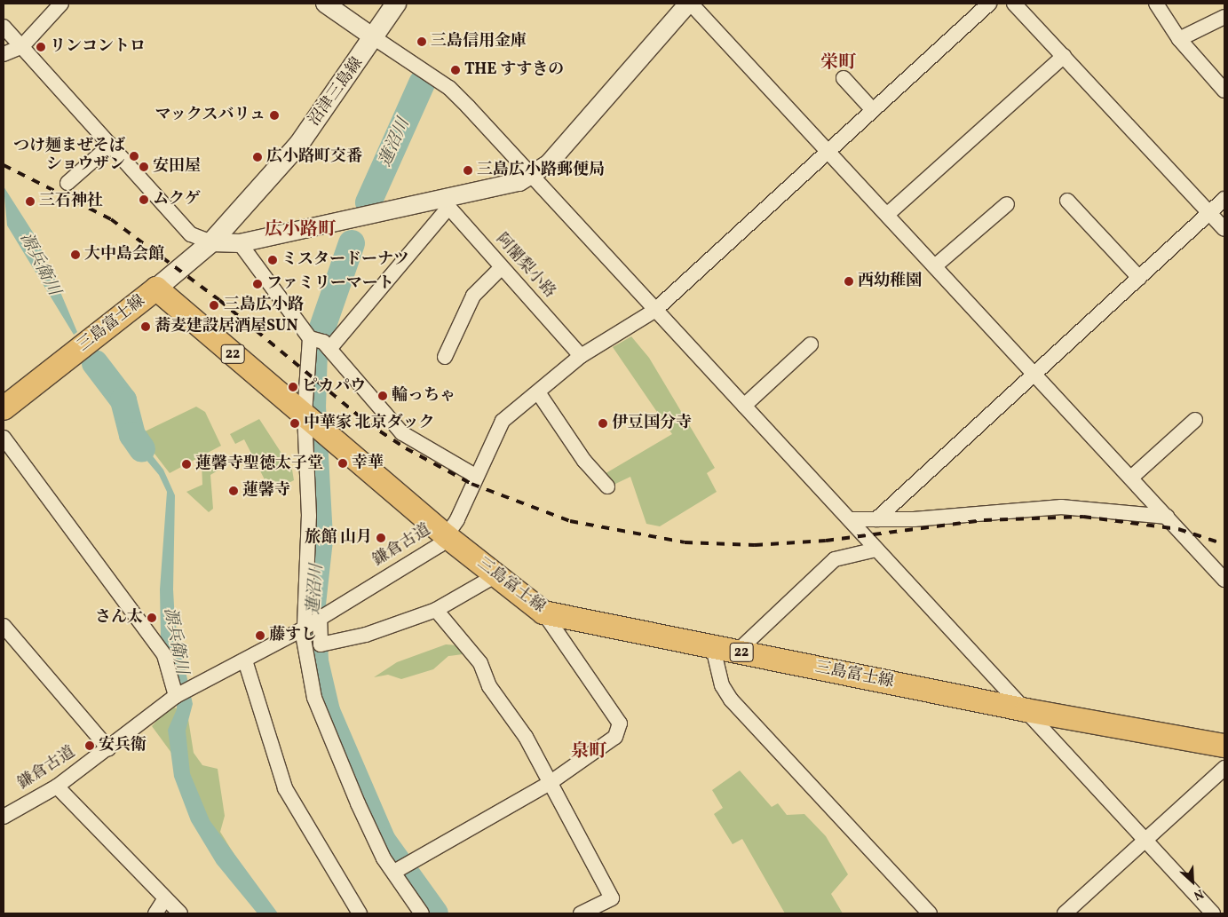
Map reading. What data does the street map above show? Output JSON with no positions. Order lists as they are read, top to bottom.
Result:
{
  "streets": {
    "main road": ["沼津三島線", "三島富士線", "22"],
    "street": ["阿闍梨小路", "鎌倉古道"]
  },
  "crossings": [
    ["沼津三島線", "三島富士線"],
    ["阿闍梨小路", "鎌倉古道"],
    ["三島富士線", "鎌倉古道"]
  ],
  "districts": ["栄町", "広小路町", "泉町"],
  "water": ["蓮沼川", "源兵衛川"],
  "places": [
    "三島信用金庫",
    "リンコントロ",
    "THE すすきの",
    "マックスバリュ",
    "つけ麺まぜそば ショウザン",
    "広小路町交番",
    "安田屋",
    "三島広小路郵便局",
    "ムクゲ",
    "三石神社",
    "大中島会館",
    "ミスタードーナツ",
    "西幼稚園",
    "ファミリーマート",
    "三島広小路",
    "蕎麦建設居酒屋SUN",
    "ピカパウ",
    "輪っちゃ",
    "中華家 北京ダック",
    "伊豆国分寺",
    "幸華",
    "蓮馨寺聖徳太子堂",
    "蓮馨寺",
    "旅館 山月",
    "さん太",
    "藤すし",
    "安兵衛"
  ],
  "north": "bottom right"
}
